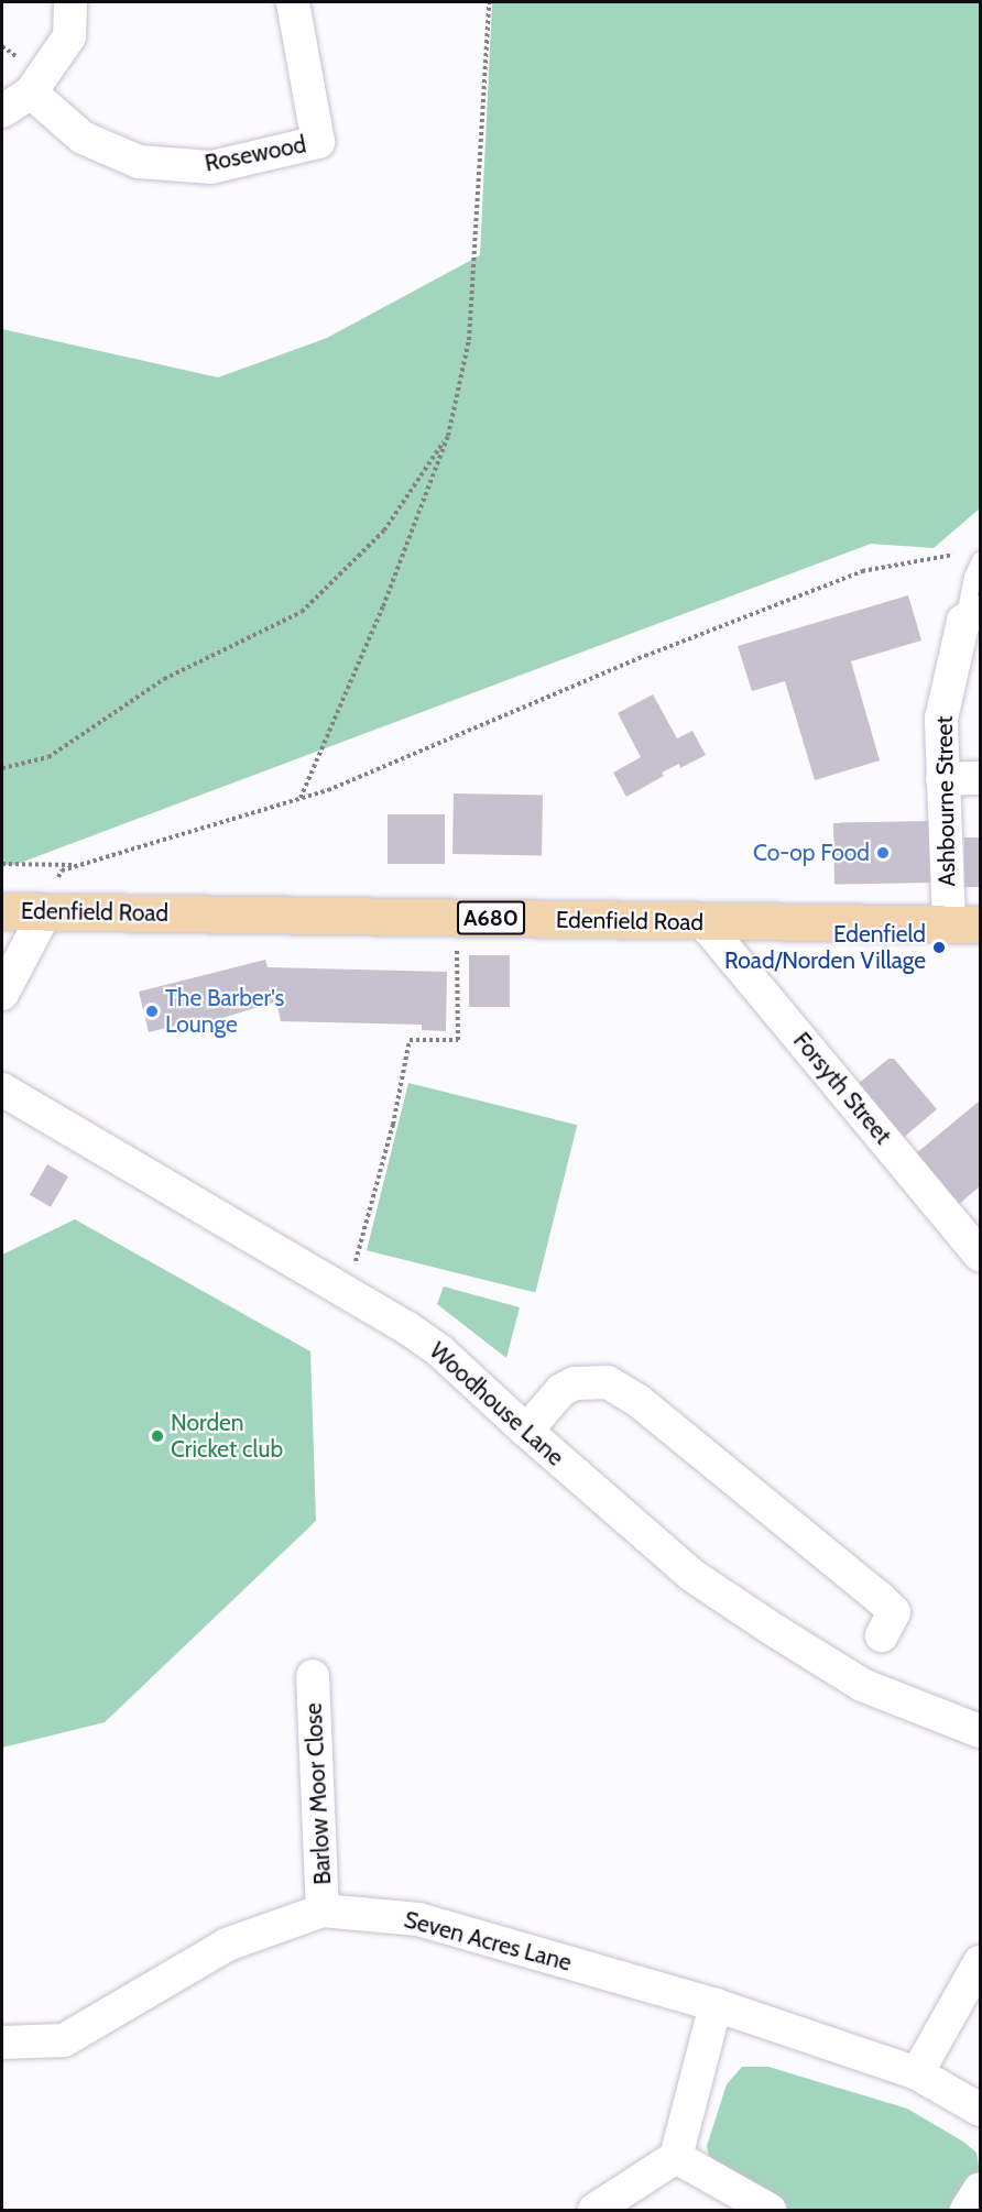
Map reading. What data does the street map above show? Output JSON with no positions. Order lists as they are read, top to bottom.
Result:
{
  "streets": {
    "main road": ["Edenfield Road", "A680"],
    "street": [
      "Rosewood",
      "Ashbourne Street",
      "Forsyth Street",
      "Woodhouse Lane",
      "Barlow Moor Close",
      "Seven Acres Lane"
    ]
  },
  "crossings": [
    ["Ashbourne Street", "Edenfield Road"],
    ["Edenfield Road", "Forsyth Street"],
    ["Barlow Moor Close", "Seven Acres Lane"]
  ],
  "places": [
    "Co-op Food",
    "Edenfield Road/Norden Village",
    "The Barber's Lounge",
    "Norden Cricket club"
  ]
}
